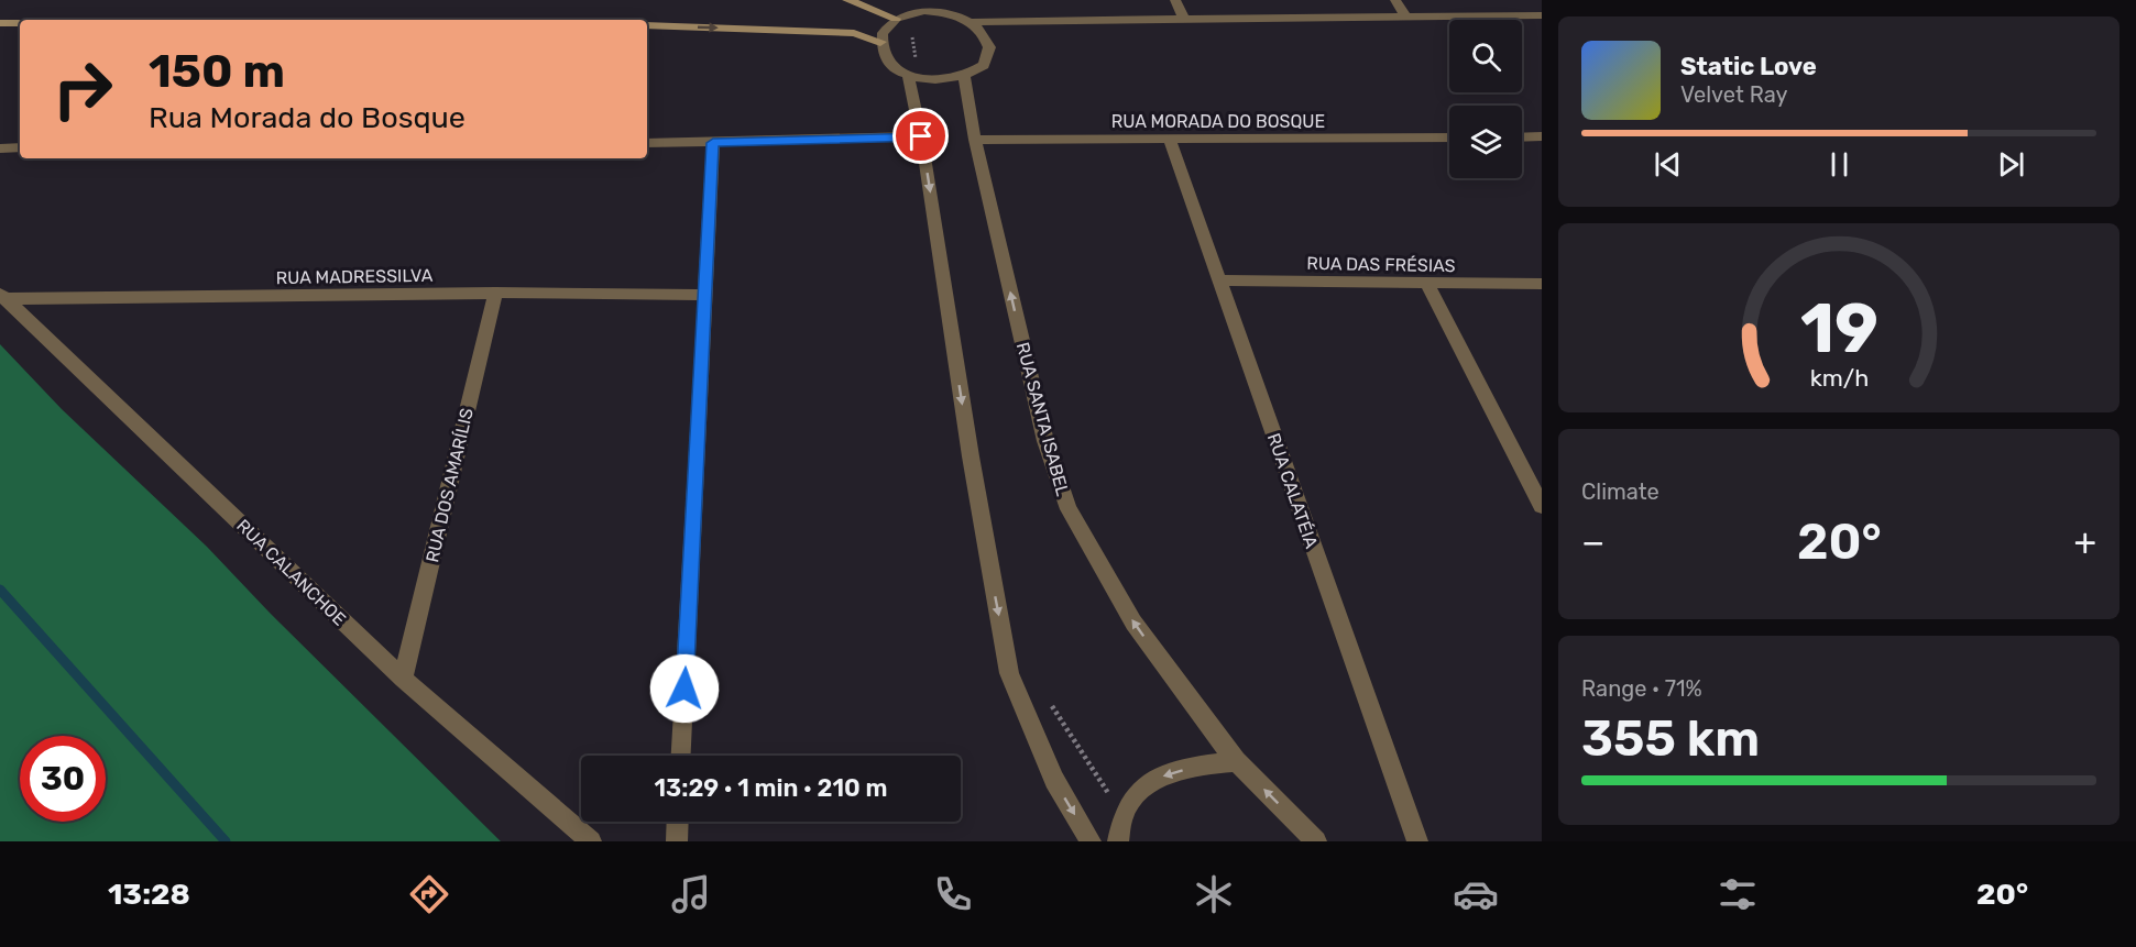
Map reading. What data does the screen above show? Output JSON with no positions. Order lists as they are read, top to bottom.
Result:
{
  "streets": {
    "street": [
      "RUA MORADA DO BOSQUE",
      "RUA DAS FRÉSIAS",
      "RUA MADRESSILVA",
      "RUA SANTA ISABEL",
      "RUA DOS AMARÍLIS",
      "RUA CALATÉIA",
      "RUA CALANCHOE"
    ]
  },
  "crossings": [
    ["RUA MORADA DO BOSQUE", "RUA SANTA ISABEL"],
    ["RUA MORADA DO BOSQUE", "RUA CALATÉIA"],
    ["RUA DAS FRÉSIAS", "RUA CALATÉIA"],
    ["RUA MADRESSILVA", "RUA DOS AMARÍLIS"],
    ["RUA MADRESSILVA", "RUA CALANCHOE"],
    ["RUA DOS AMARÍLIS", "RUA CALANCHOE"]
  ],
  "page": {
    "turn": ["150 m", "Rua Morada do Bosque"],
    "song": ["Static Love", "Velvet Ray"],
    "tile": [
      "Climate",
      ["Range · 71%", "355 km"]
    ],
    "heat": ["−", "20°", "+"],
    "limit": "30",
    "trip": "13:29 · 1 min · 210 m",
    "tabs": ["13:28", "20°"],
    "gauge": ["19", "km/h"]
  }
}
